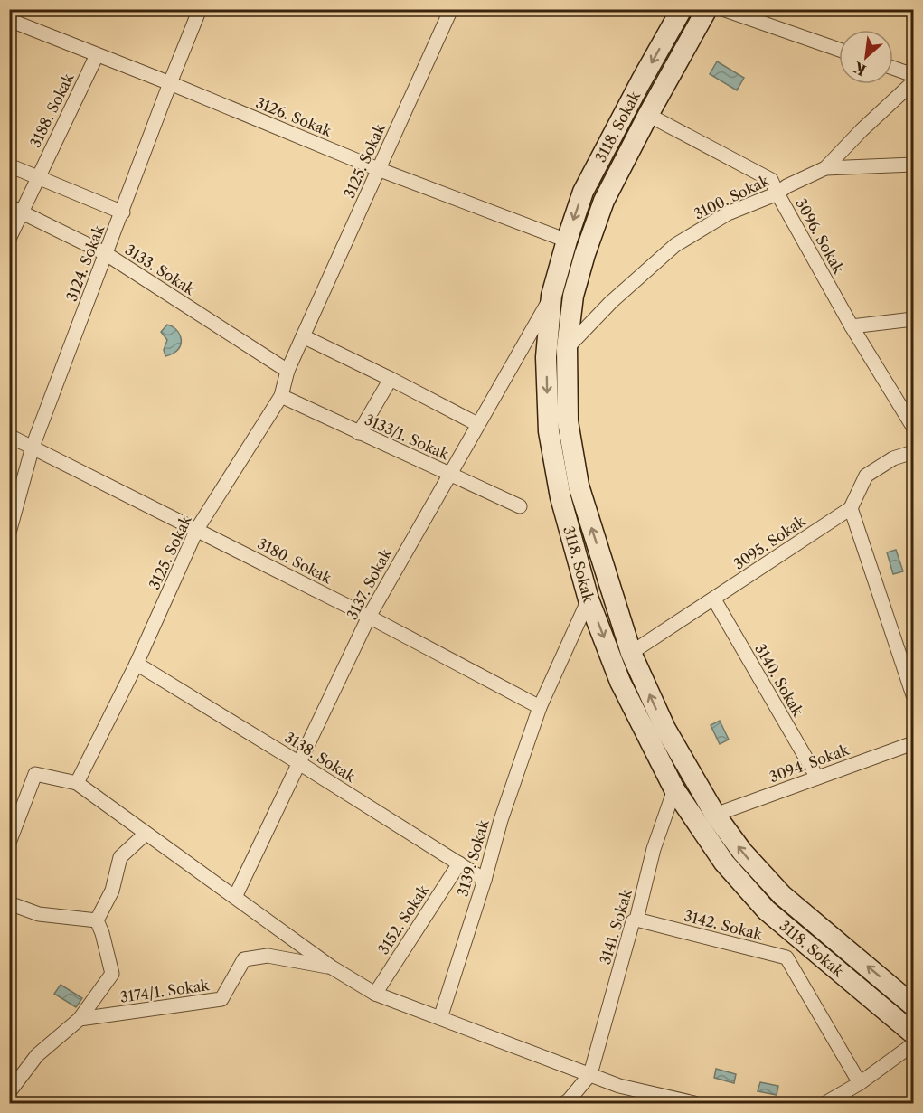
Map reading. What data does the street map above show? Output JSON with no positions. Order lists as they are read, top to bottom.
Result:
{
  "streets": {
    "main road": ["3118. Sokak"],
    "street": [
      "3188. Sokak",
      "3126. Sokak",
      "3125. Sokak",
      "3100. Sokak",
      "3096. Sokak",
      "3124. Sokak",
      "3133. Sokak",
      "3133/1. Sokak",
      "3095. Sokak",
      "3180. Sokak",
      "3137. Sokak",
      "3140. Sokak",
      "3138. Sokak",
      "3094. Sokak",
      "3139. Sokak",
      "3152. Sokak",
      "3142. Sokak",
      "3141. Sokak",
      "3174/1. Sokak"
    ]
  },
  "crossings": [
    ["3188. Sokak", "3126. Sokak"],
    ["3188. Sokak", "3133. Sokak"],
    ["3126. Sokak", "3118. Sokak"],
    ["3126. Sokak", "3125. Sokak"],
    ["3126. Sokak", "3124. Sokak"],
    ["3118. Sokak", "3100. Sokak"],
    ["3118. Sokak", "3096. Sokak"],
    ["3118. Sokak", "3095. Sokak"],
    ["3118. Sokak", "3137. Sokak"],
    ["3118. Sokak", "3094. Sokak"],
    ["3118. Sokak", "3139. Sokak"],
    ["3118. Sokak", "3141. Sokak"],
    ["3125. Sokak", "3133. Sokak"],
    ["3125. Sokak", "3133/1. Sokak"],
    ["3125. Sokak", "3180. Sokak"],
    ["3125. Sokak", "3138. Sokak"],
    ["3100. Sokak", "3096. Sokak"],
    ["3124. Sokak", "3133. Sokak"],
    ["3124. Sokak", "3180. Sokak"],
    ["3133/1. Sokak", "3137. Sokak"],
    ["3095. Sokak", "3140. Sokak"],
    ["3180. Sokak", "3137. Sokak"],
    ["3180. Sokak", "3139. Sokak"],
    ["3137. Sokak", "3138. Sokak"],
    ["3140. Sokak", "3094. Sokak"],
    ["3138. Sokak", "3139. Sokak"],
    ["3138. Sokak", "3152. Sokak"],
    ["3142. Sokak", "3141. Sokak"]
  ],
  "north": "bottom left"
}
